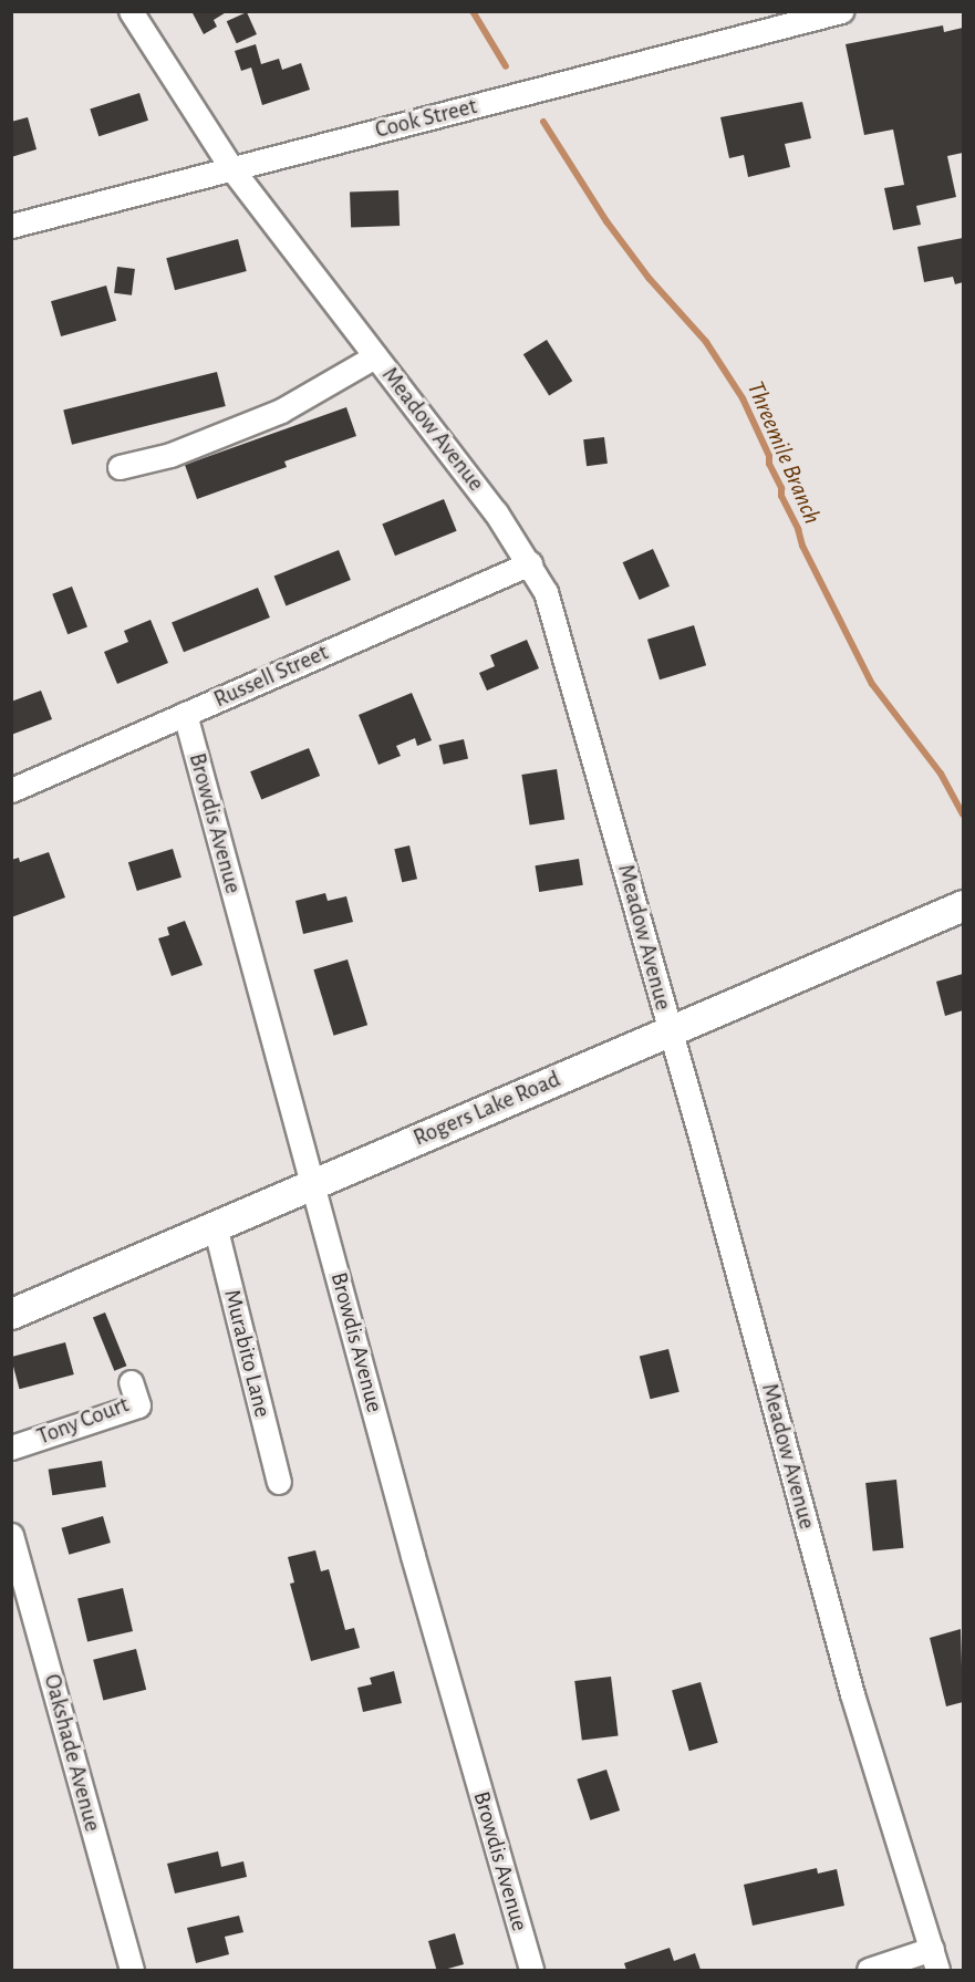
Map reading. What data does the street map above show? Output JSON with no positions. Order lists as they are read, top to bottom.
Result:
{
  "streets": {
    "main road": ["Rogers Lake Road"],
    "street": [
      "Cook Street",
      "Meadow Avenue",
      "Russell Street",
      "Browdis Avenue",
      "Murabito Lane",
      "Tony Court",
      "Oakshade Avenue"
    ]
  },
  "crossings": [
    ["Cook Street", "Meadow Avenue"],
    ["Meadow Avenue", "Russell Street"],
    ["Meadow Avenue", "Rogers Lake Road"],
    ["Russell Street", "Browdis Avenue"],
    ["Browdis Avenue", "Rogers Lake Road"],
    ["Rogers Lake Road", "Murabito Lane"]
  ],
  "water": ["Threemile Branch"]
}
